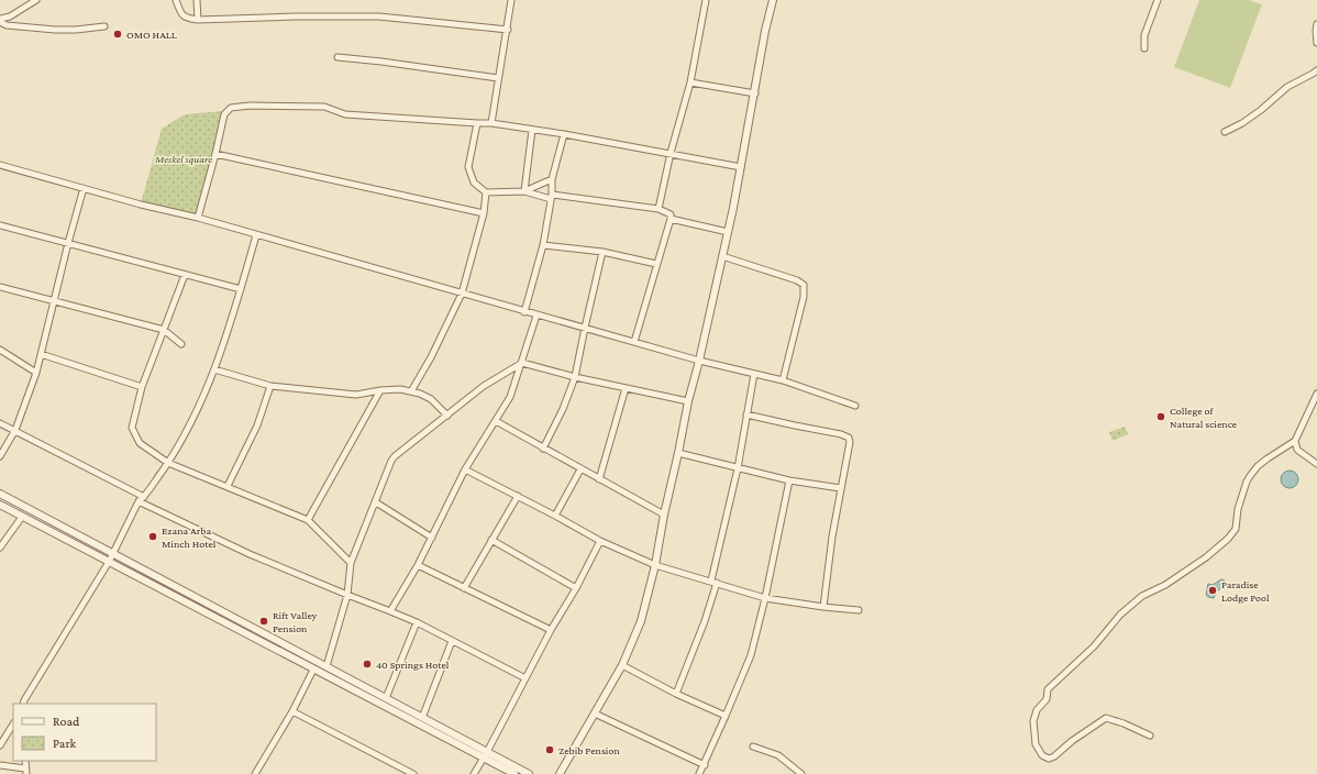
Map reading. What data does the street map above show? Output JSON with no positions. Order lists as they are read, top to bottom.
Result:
{
  "parks": ["Meskel square"],
  "places": [
    "OMO HALL",
    "College of Natural science",
    "Ezana Arba Minch Hotel",
    "Paradise Lodge Pool",
    "Rift Valley Pension",
    "40 Springs Hotel",
    "Zebib Pension"
  ],
  "legend": ["Road", "Park"]
}
